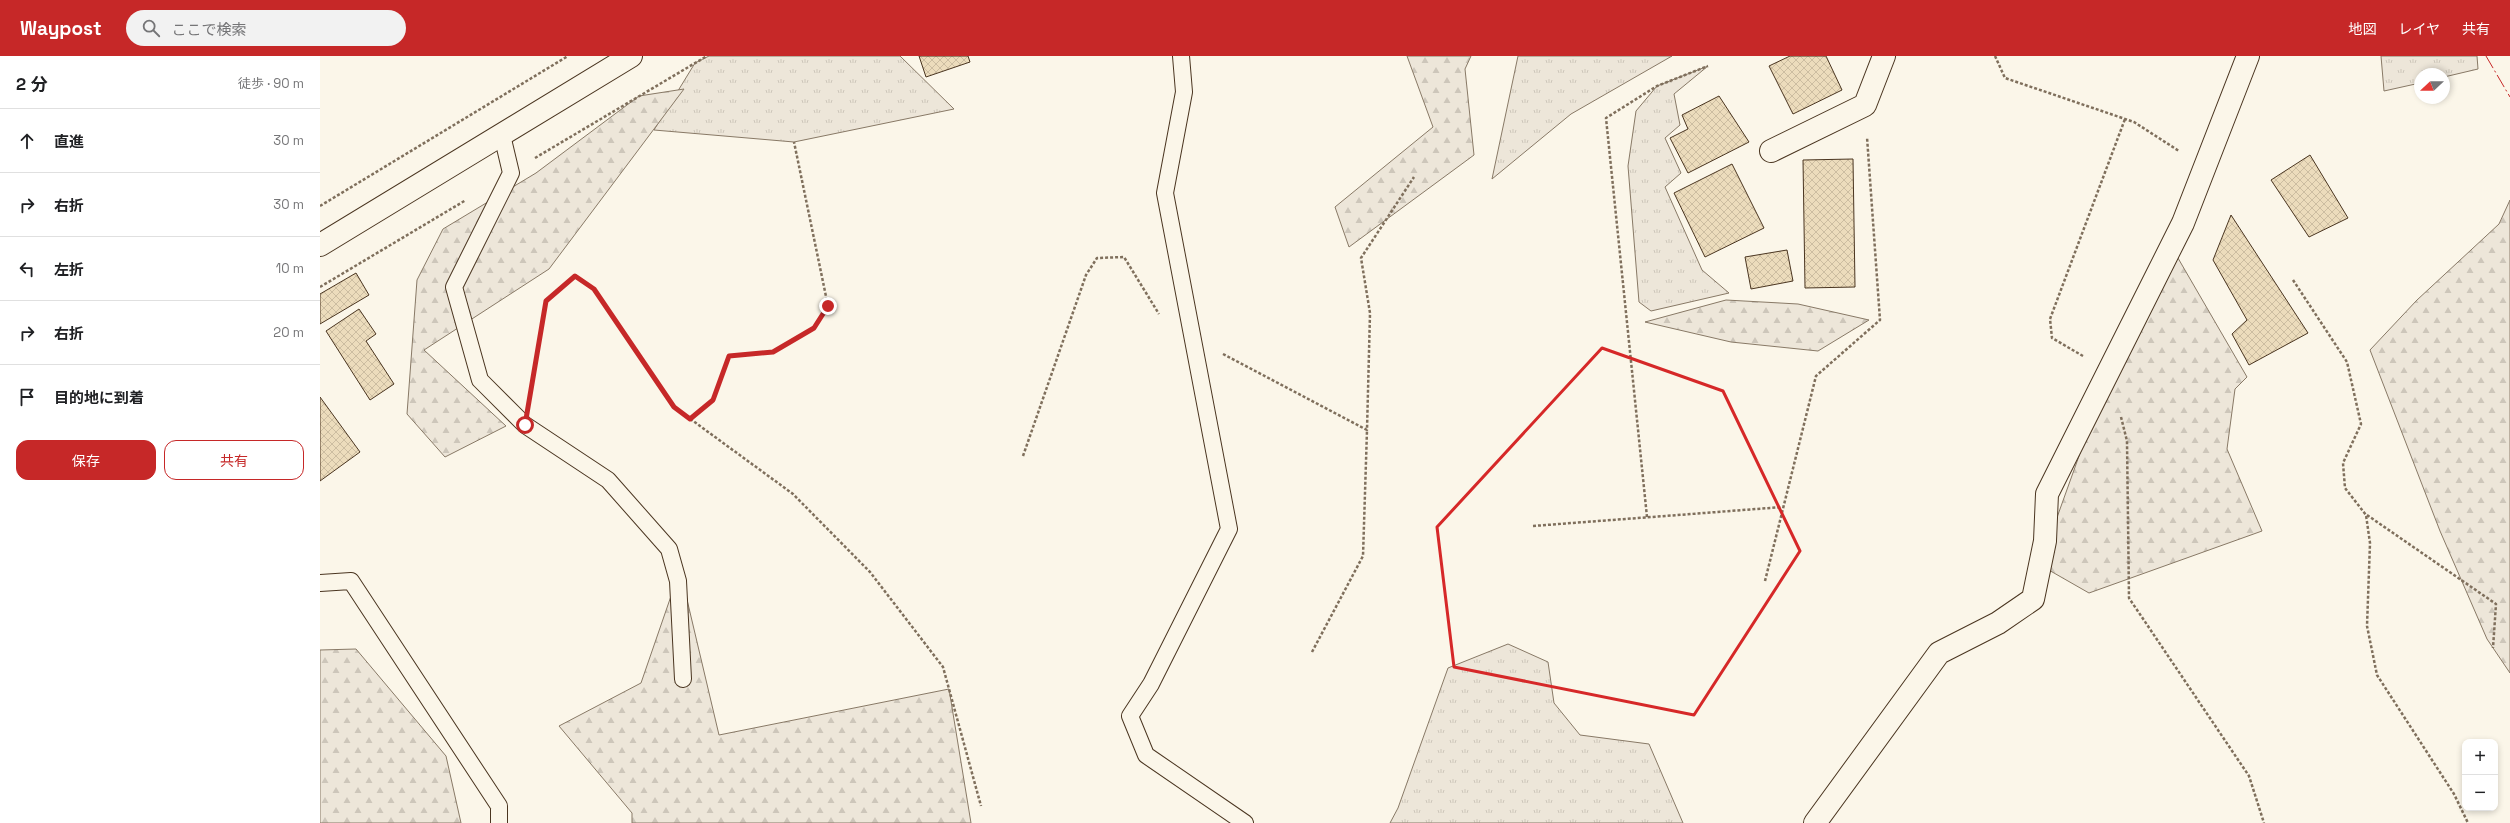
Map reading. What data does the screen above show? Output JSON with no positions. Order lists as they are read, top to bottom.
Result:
{
  "north": "left",
  "page": {
    "header": "Waypost",
    "search": "ここで検索",
    "nav": ["地図", "レイヤ", "共有"],
    "heading": ["2 分", "徒歩 · 90 m"],
    "list": [
      ["直進", "30 m"],
      ["右折", "30 m"],
      ["左折", "10 m"],
      ["右折", "20 m"],
      "目的地に到着"
    ],
    "buttons": ["保存", "共有"],
    "map_buttons": ["+", "−"]
  }
}
